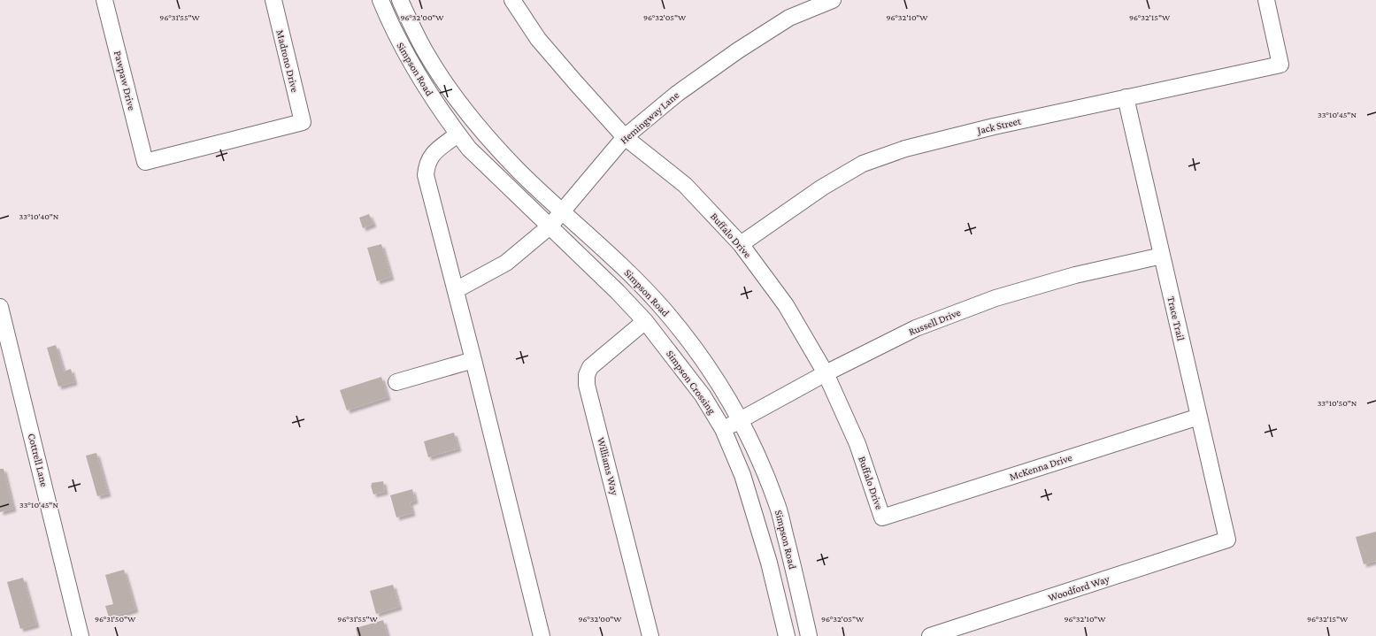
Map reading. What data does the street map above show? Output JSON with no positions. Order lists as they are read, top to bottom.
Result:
{
  "streets": {
    "street": [
      "Madrono Drive",
      "Simpson Road",
      "Pawpaw Drive",
      "Hemingway Lane",
      "Jack Street",
      "Buffalo Drive",
      "Trace Trail",
      "Russell Drive",
      "Simpson Crossing",
      "Cottrell Lane",
      "Williams Way",
      "McKenna Drive",
      "Woodford Way"
    ]
  },
  "crossings": [
    ["Madrono Drive", "Pawpaw Drive"],
    ["Simpson Road", "Hemingway Lane"],
    ["Simpson Road", "Russell Drive"],
    ["Simpson Road", "Simpson Crossing"],
    ["Hemingway Lane", "Buffalo Drive"],
    ["Hemingway Lane", "Simpson Crossing"],
    ["Jack Street", "Buffalo Drive"],
    ["Jack Street", "Trace Trail"],
    ["Buffalo Drive", "Russell Drive"],
    ["Buffalo Drive", "McKenna Drive"],
    ["Trace Trail", "Russell Drive"],
    ["Trace Trail", "McKenna Drive"],
    ["Trace Trail", "Woodford Way"],
    ["Russell Drive", "Simpson Crossing"],
    ["Simpson Crossing", "Williams Way"]
  ],
  "coordinates": [
    "96°31'55\"W",
    "96°32'00\"W",
    "96°32'05\"W",
    "96°32'10\"W",
    "96°32'15\"W",
    "33°10'45\"N",
    "33°10'40\"N",
    "33°10'50\"N",
    "96°31'50\"W"
  ]
}
